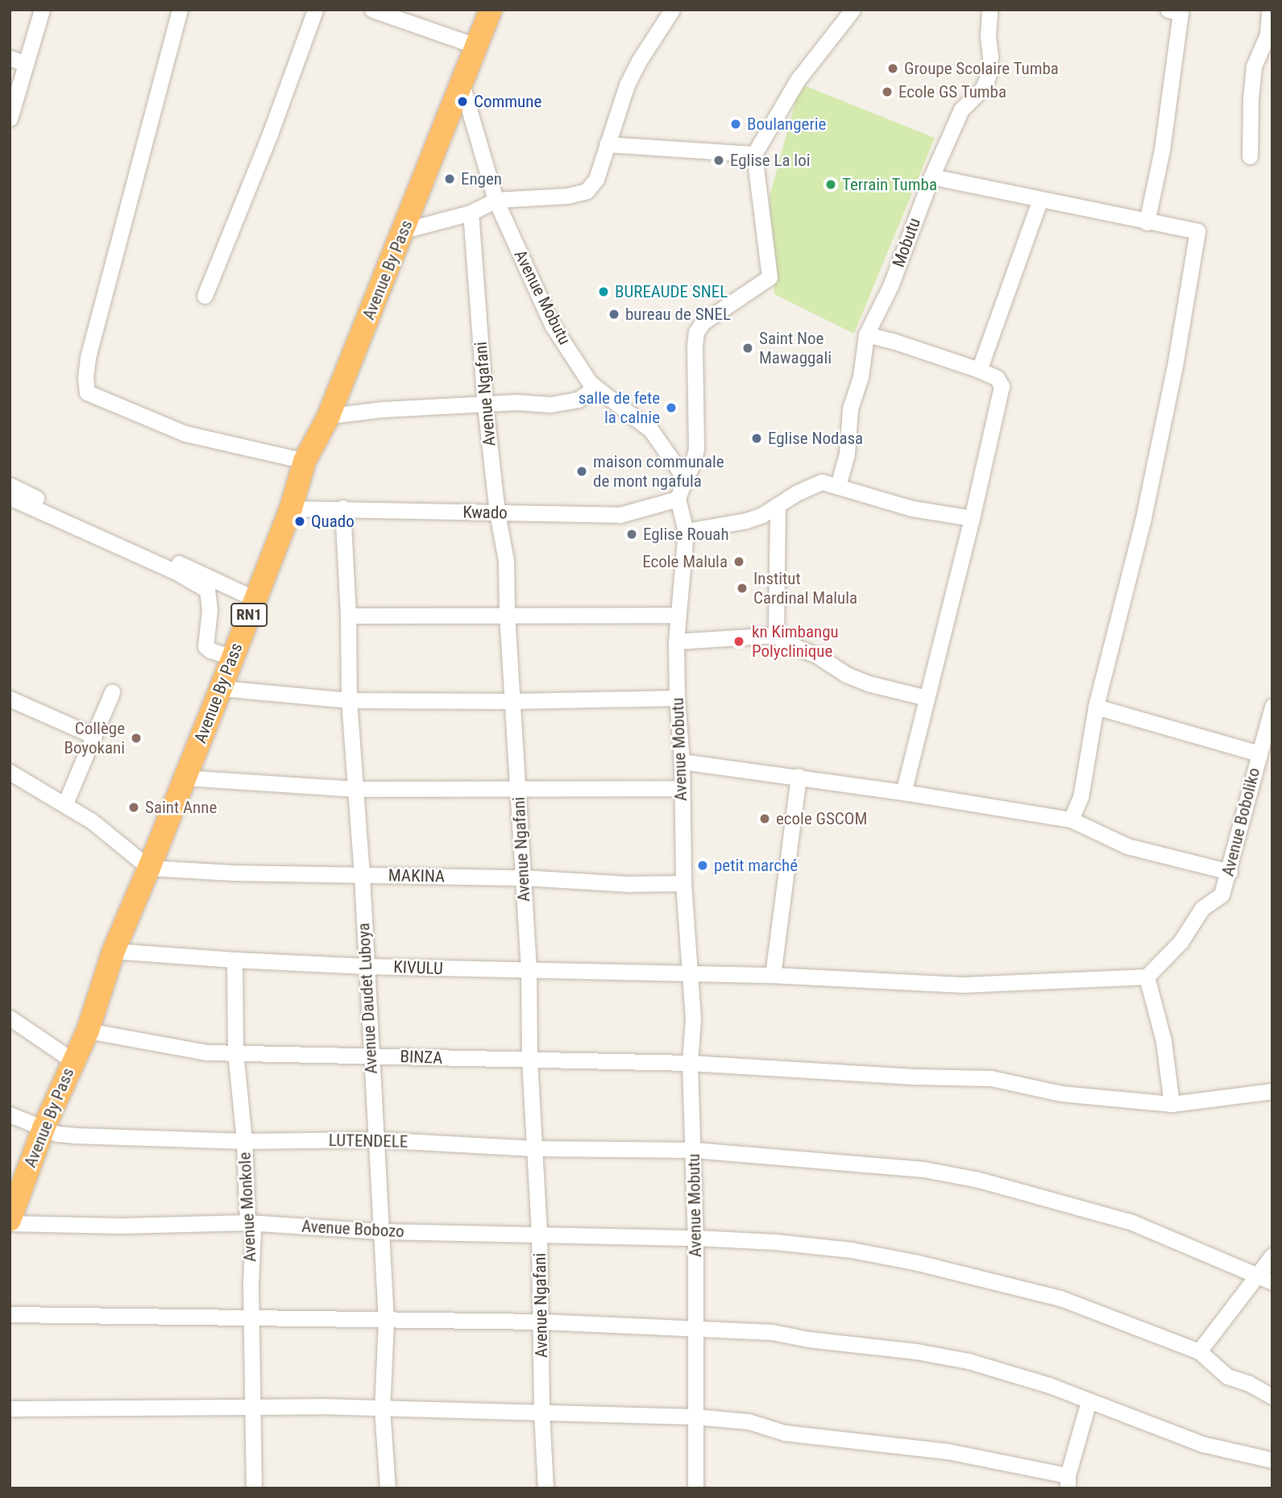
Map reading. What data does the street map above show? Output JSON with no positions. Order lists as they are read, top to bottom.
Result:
{
  "streets": {
    "highway": ["Avenue By Pass", "RN1"],
    "street": [
      "Mobutu",
      "Avenue Mobutu",
      "Avenue Ngafani",
      "Kwado",
      "Avenue Boboliko",
      "MAKINA",
      "KIVULU",
      "Avenue Daudet Luboya",
      "BINZA",
      "LUTENDELE",
      "Avenue Monkole",
      "Avenue Bobozo"
    ]
  },
  "crossings": [
    ["Avenue By Pass", "Avenue Mobutu"],
    ["Avenue By Pass", "Kwado"],
    ["Avenue By Pass", "MAKINA"],
    ["Avenue By Pass", "KIVULU"],
    ["Avenue By Pass", "BINZA"],
    ["Avenue By Pass", "LUTENDELE"],
    ["Avenue By Pass", "Avenue Bobozo"],
    ["Avenue Mobutu", "Kwado"],
    ["Avenue Mobutu", "MAKINA"],
    ["Avenue Mobutu", "KIVULU"],
    ["Avenue Mobutu", "BINZA"],
    ["Avenue Mobutu", "LUTENDELE"],
    ["Avenue Mobutu", "Avenue Bobozo"],
    ["Avenue Ngafani", "Kwado"],
    ["Avenue Ngafani", "MAKINA"],
    ["Avenue Ngafani", "KIVULU"],
    ["Avenue Ngafani", "BINZA"],
    ["Avenue Ngafani", "LUTENDELE"],
    ["Avenue Ngafani", "Avenue Bobozo"],
    ["Kwado", "Avenue Daudet Luboya"],
    ["Avenue Boboliko", "KIVULU"],
    ["MAKINA", "Avenue Daudet Luboya"],
    ["KIVULU", "Avenue Daudet Luboya"],
    ["KIVULU", "Avenue Monkole"],
    ["Avenue Daudet Luboya", "BINZA"],
    ["Avenue Daudet Luboya", "LUTENDELE"],
    ["Avenue Daudet Luboya", "Avenue Bobozo"],
    ["BINZA", "Avenue Monkole"],
    ["LUTENDELE", "Avenue Monkole"],
    ["Avenue Monkole", "Avenue Bobozo"]
  ],
  "places": [
    "Groupe Scolaire Tumba",
    "Ecole GS Tumba",
    "Commune",
    "Boulangerie",
    "Eglise La loi",
    "Engen",
    "Terrain Tumba",
    "BUREAUDE SNEL",
    "bureau de SNEL",
    "Saint Noe Mawaggali",
    "salle de fete la calnie",
    "Eglise Nodasa",
    "maison communale de mont ngafula",
    "Quado",
    "Eglise Rouah",
    "Ecole Malula",
    "Institut Cardinal Malula",
    "kn Kimbangu Polyclinique",
    "Collège Boyokani",
    "Saint Anne",
    "ecole GSCOM",
    "petit marché"
  ]
}
